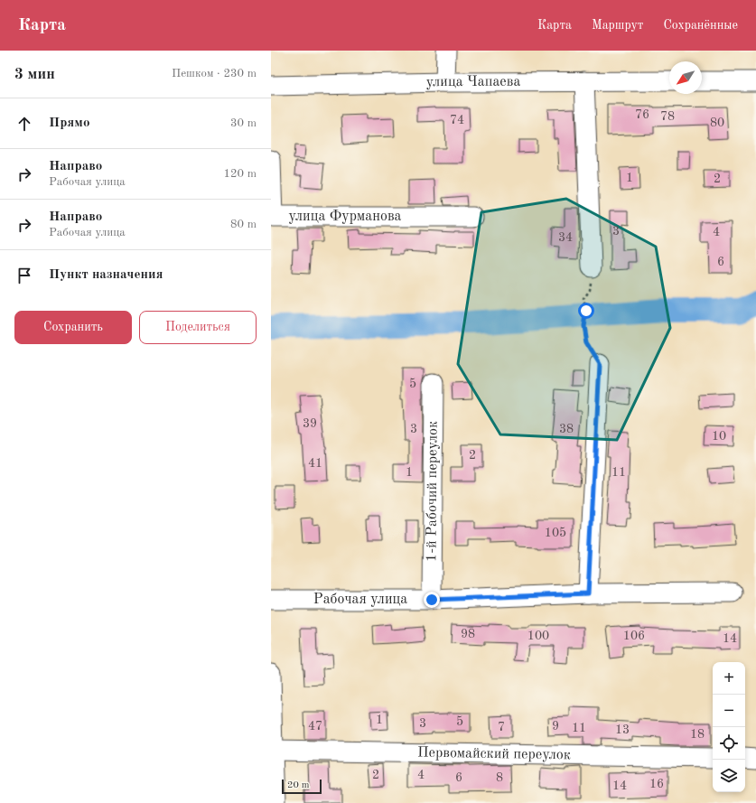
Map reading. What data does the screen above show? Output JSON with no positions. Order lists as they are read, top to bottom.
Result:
{
  "streets": {
    "street": [
      "улица Чапаева",
      "улица Фурманова",
      "1-й Рабочий переулок",
      "Рабочая улица",
      "Первомайский переулок"
    ]
  },
  "crossings": [
    ["1-й Рабочий переулок", "Рабочая улица"]
  ],
  "house_numbers": [
    "76",
    "78",
    "74",
    "80",
    "1",
    "2",
    "3",
    "4",
    "34",
    "6",
    "5",
    "39",
    "3",
    "38",
    "10",
    "2",
    "41",
    "1",
    "11",
    "105",
    "98",
    "100",
    "106",
    "14",
    "1",
    "5",
    "3",
    "47",
    "9",
    "7",
    "11",
    "13",
    "18",
    "2",
    "4",
    "6",
    "8",
    "16",
    "14"
  ],
  "scale_bar": "20 m",
  "north": "bottom left",
  "page": {
    "header": "Карта",
    "nav": ["Карта", "Маршрут", "Сохранённые"],
    "heading": ["3 мин", "Пешком · 230 m"],
    "list": [
      ["Прямо", "30 m"],
      ["Направо", "Рабочая улица", "120 m"],
      ["Направо", "Рабочая улица", "80 m"],
      "Пункт назначения"
    ],
    "buttons": ["Сохранить", "Поделиться"],
    "map_buttons": ["+", "−"],
    "scale": "20 m"
  }
}
